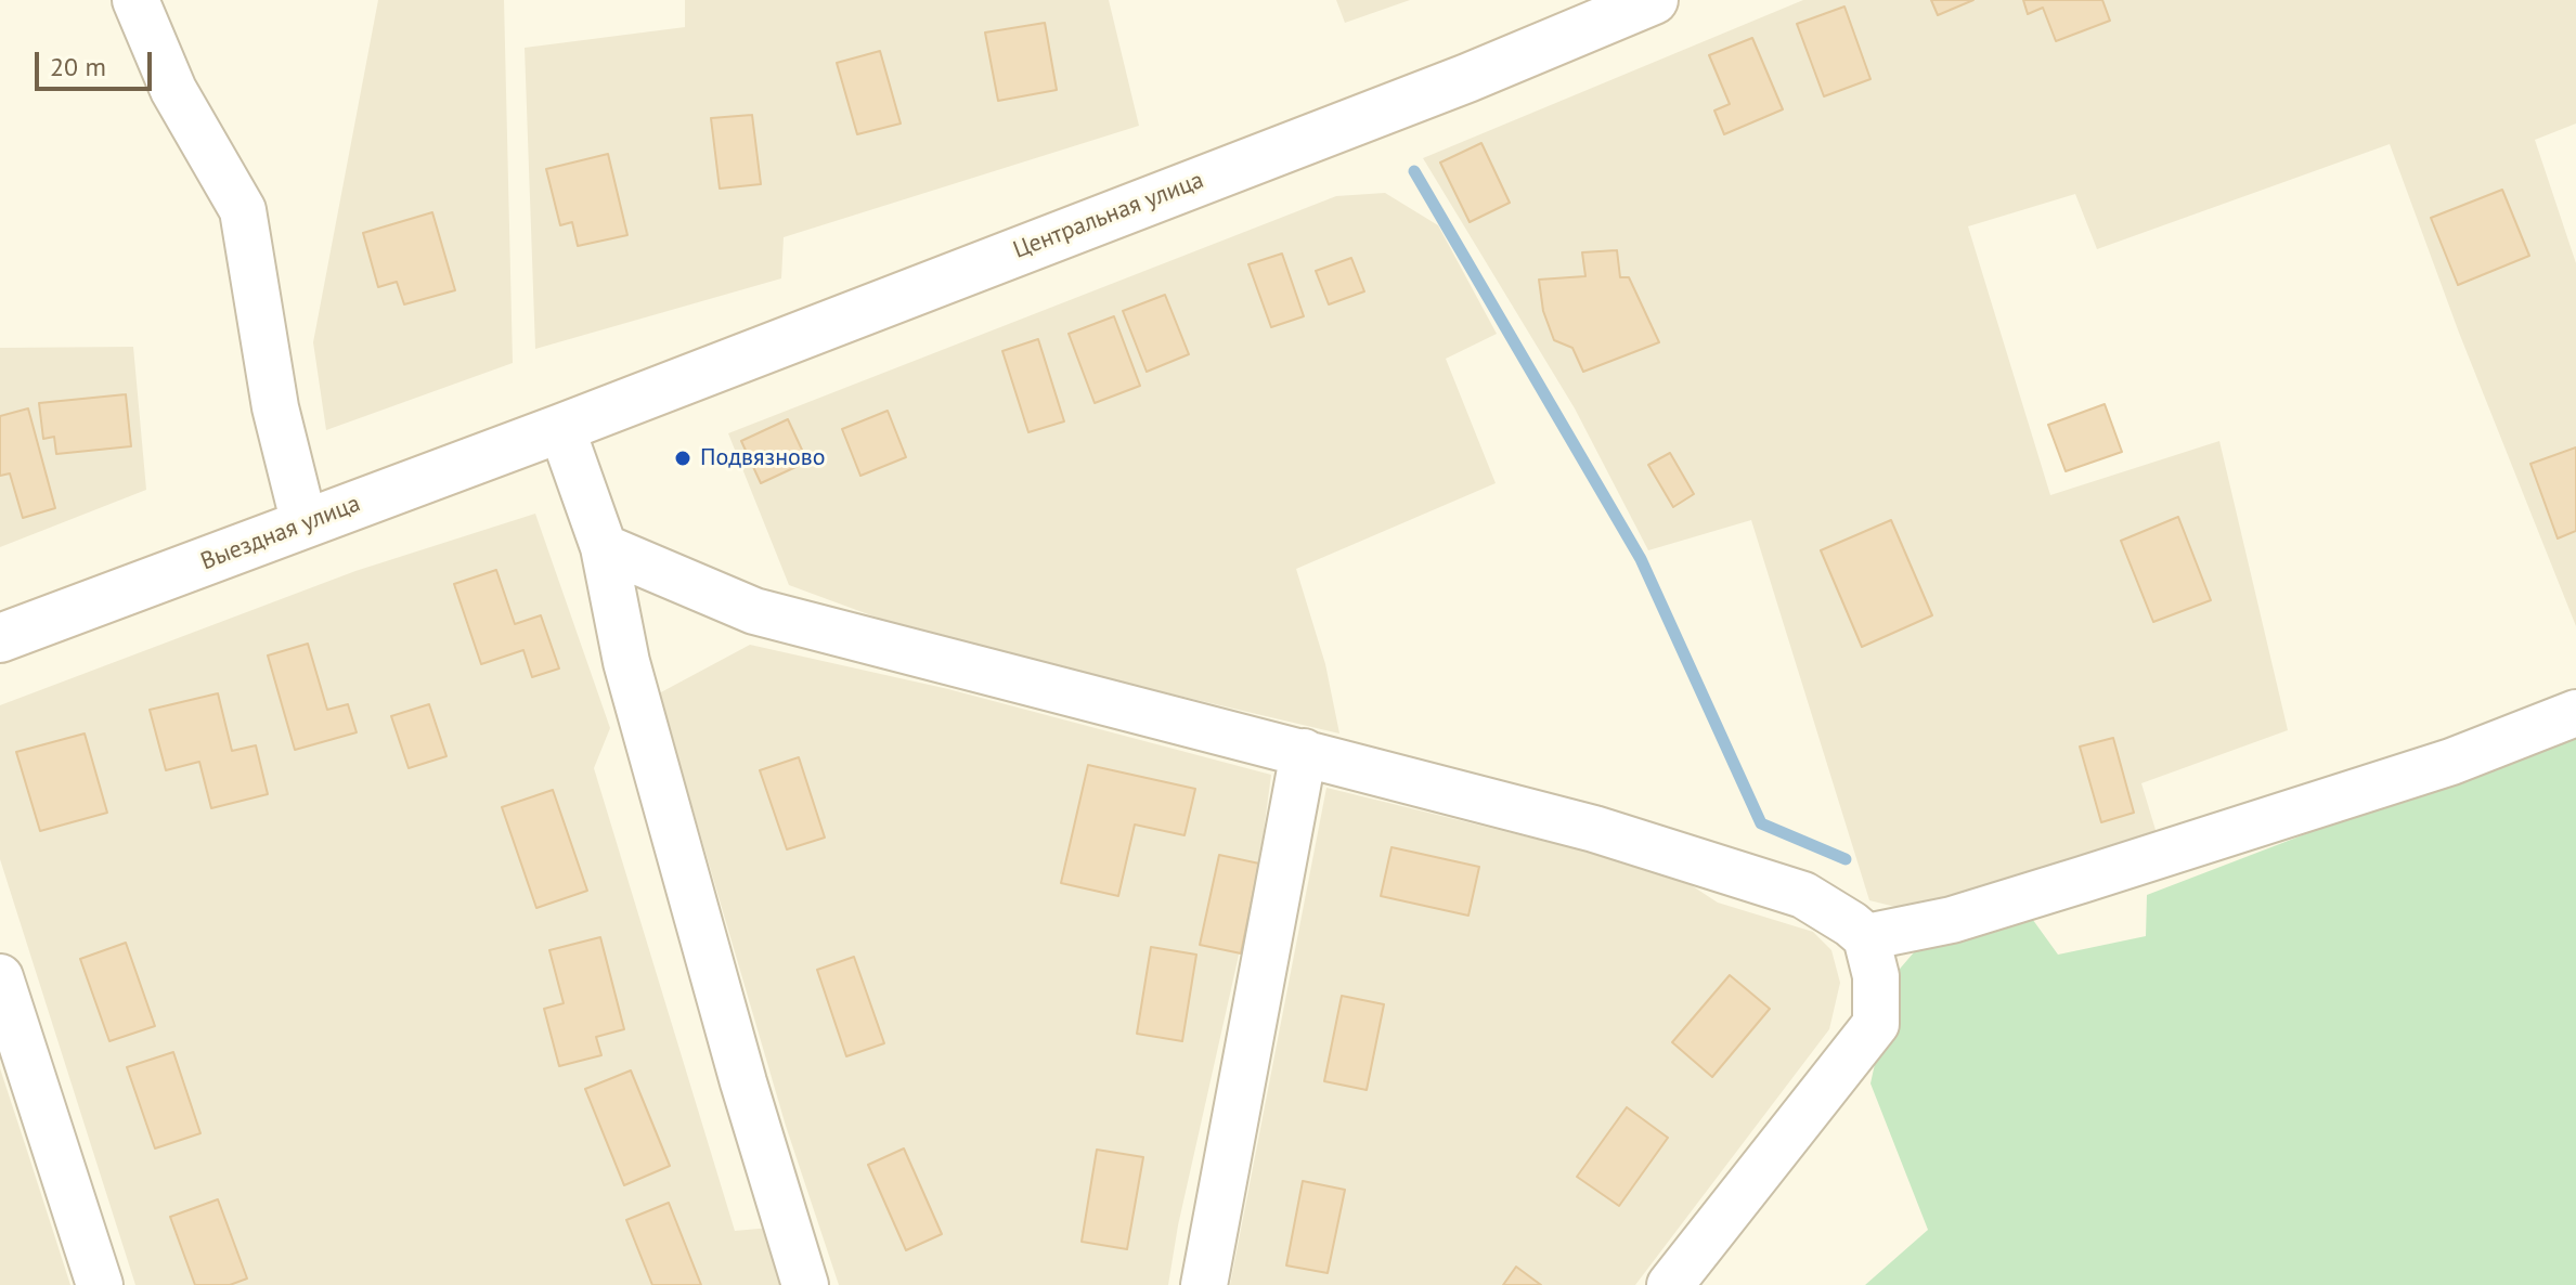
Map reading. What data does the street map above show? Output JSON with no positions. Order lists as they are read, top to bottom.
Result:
{
  "streets": {
    "main road": ["Центральная улица", "Выездная улица"]
  },
  "crossings": [
    ["Центральная улица", "Выездная улица"]
  ],
  "places": ["Подвязново"],
  "scale_bar": "20 m"
}
